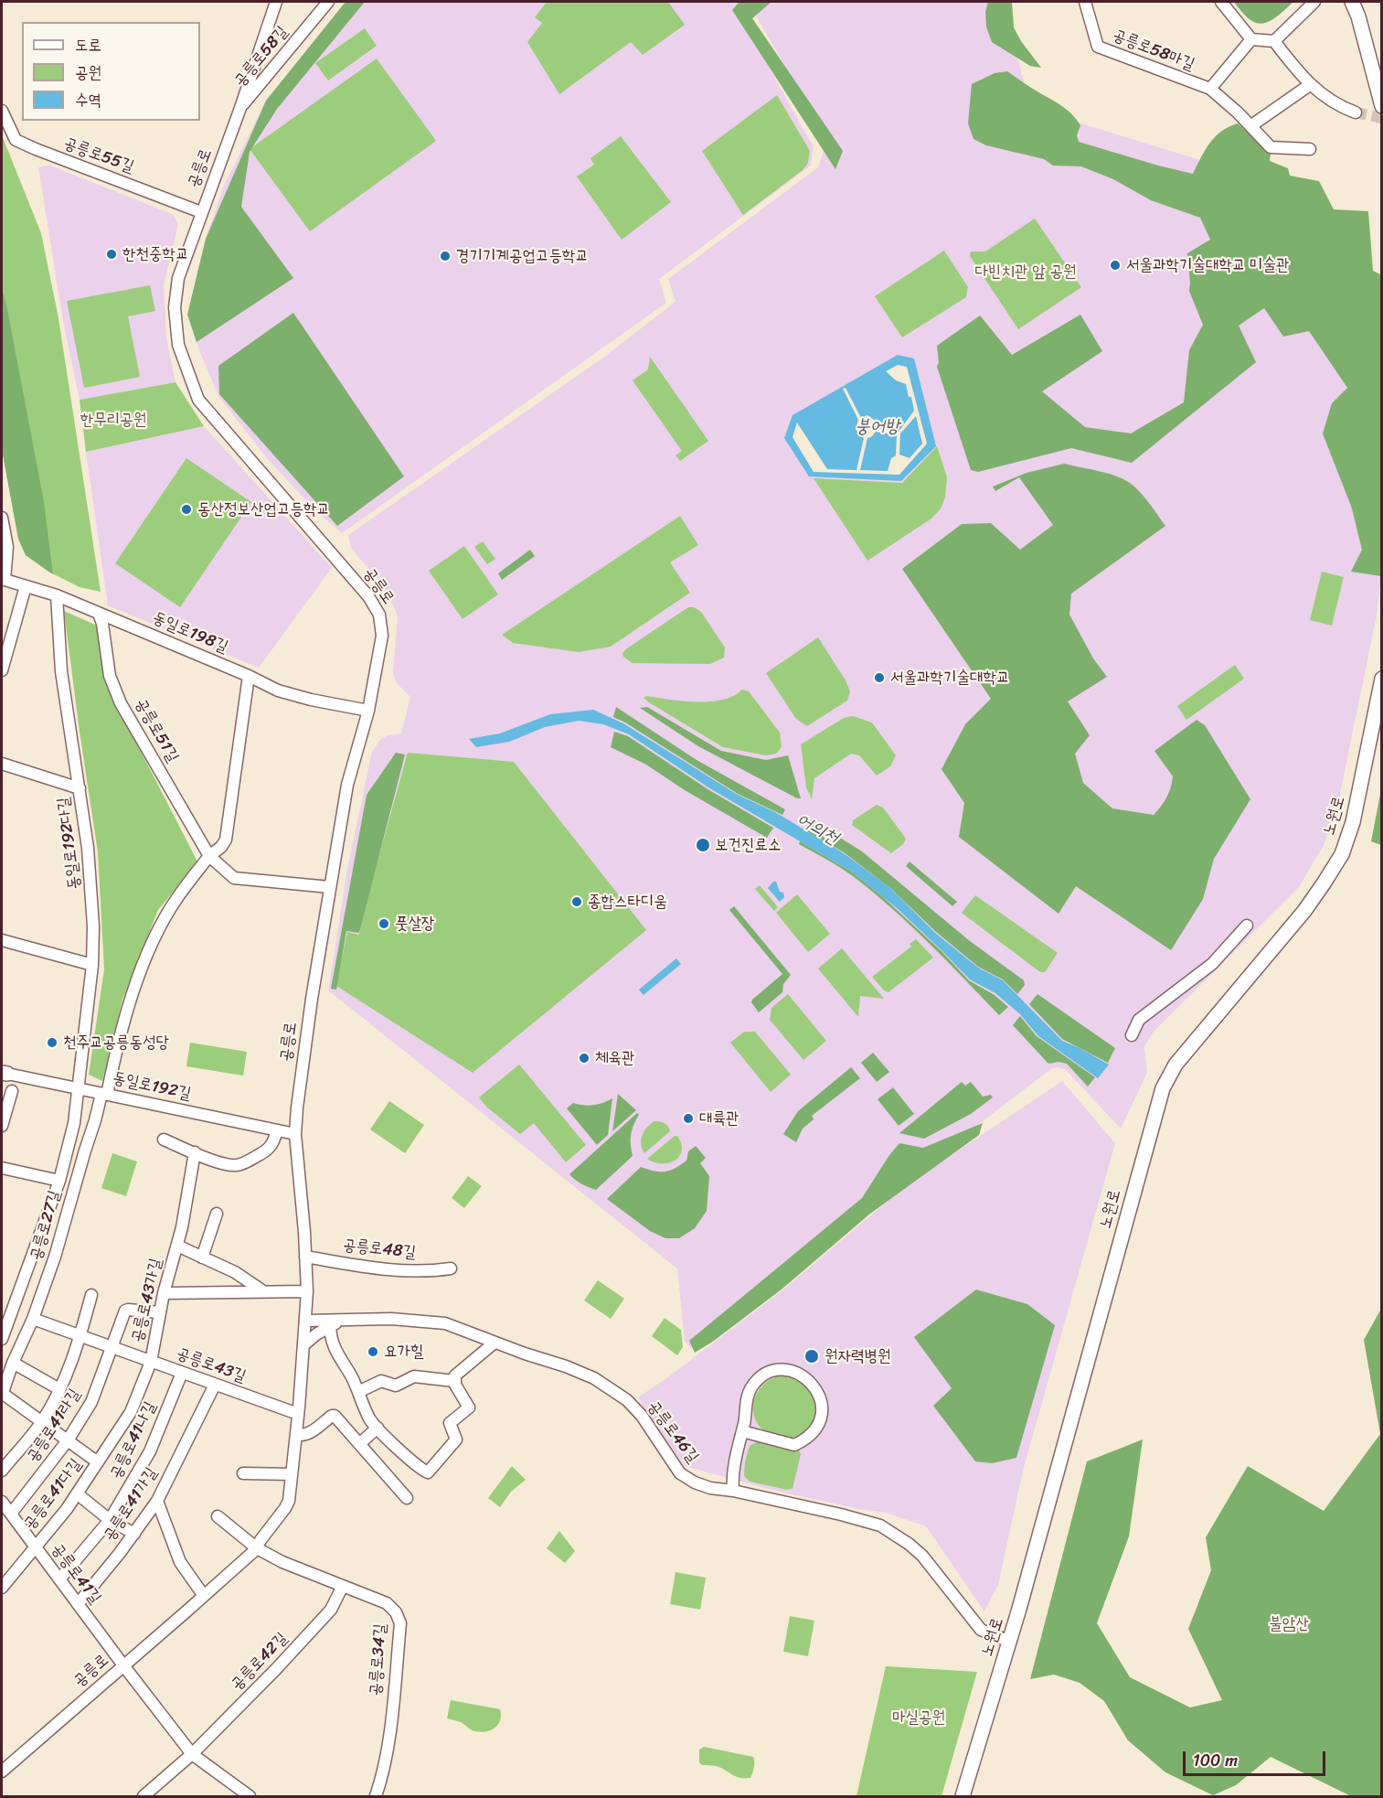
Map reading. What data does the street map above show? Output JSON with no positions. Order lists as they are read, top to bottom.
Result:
{
  "streets": {
    "main road": ["노원로"],
    "street": [
      "공릉로58마길",
      "공릉로58길",
      "공릉로55길",
      "공릉로",
      "동일로198길",
      "공릉로51길",
      "동일로192다길",
      "동일로192길",
      "공릉로27길",
      "공릉로48길",
      "공릉로43가길",
      "공릉로43길",
      "공릉로41라길",
      "공릉로46길",
      "공릉로41나길",
      "공릉로41다길",
      "공릉로41가길",
      "공릉로41길",
      "공릉로34길",
      "공릉로42길"
    ]
  },
  "crossings": [
    ["공릉로58길", "공릉로"],
    ["공릉로55길", "공릉로"],
    ["공릉로", "동일로198길"],
    ["공릉로", "공릉로51길"],
    ["공릉로", "동일로192길"],
    ["공릉로", "공릉로48길"],
    ["공릉로", "공릉로43길"],
    ["공릉로", "공릉로46길"],
    ["공릉로", "공릉로41길"],
    ["공릉로", "공릉로34길"],
    ["동일로198길", "공릉로51길"],
    ["동일로198길", "동일로192다길"],
    ["노원로", "공릉로46길"],
    ["동일로192다길", "동일로192길"],
    ["동일로192길", "공릉로27길"],
    ["공릉로27길", "공릉로43길"],
    ["공릉로27길", "공릉로41다길"],
    ["공릉로43가길", "공릉로43길"],
    ["공릉로43가길", "공릉로41다길"],
    ["공릉로43길", "공릉로41라길"],
    ["공릉로43길", "공릉로41나길"],
    ["공릉로43길", "공릉로41다길"],
    ["공릉로43길", "공릉로41가길"],
    ["공릉로41라길", "공릉로41다길"],
    ["공릉로41라길", "공릉로41길"],
    ["공릉로41나길", "공릉로41길"],
    ["공릉로41다길", "공릉로41길"],
    ["공릉로41가길", "공릉로41길"],
    ["공릉로34길", "공릉로42길"]
  ],
  "water": ["붕어방", "어의천"],
  "parks": [
    "다빈치관 앞 공원",
    "한무리공원",
    "불암산",
    "마실공원"
  ],
  "places": [
    "한천중학교",
    "경기기계공업고등학교",
    "서울과학기술대학교 미술관",
    "동산정보산업고등학교",
    "서울과학기술대학교",
    "보건진료소",
    "종합스타디움",
    "풋살장",
    "천주교공릉동성당",
    "체육관",
    "대륙관",
    "요가힐",
    "원자력병원"
  ],
  "legend": ["도로", "공원", "수역"],
  "scale_bar": "100 m"
}
